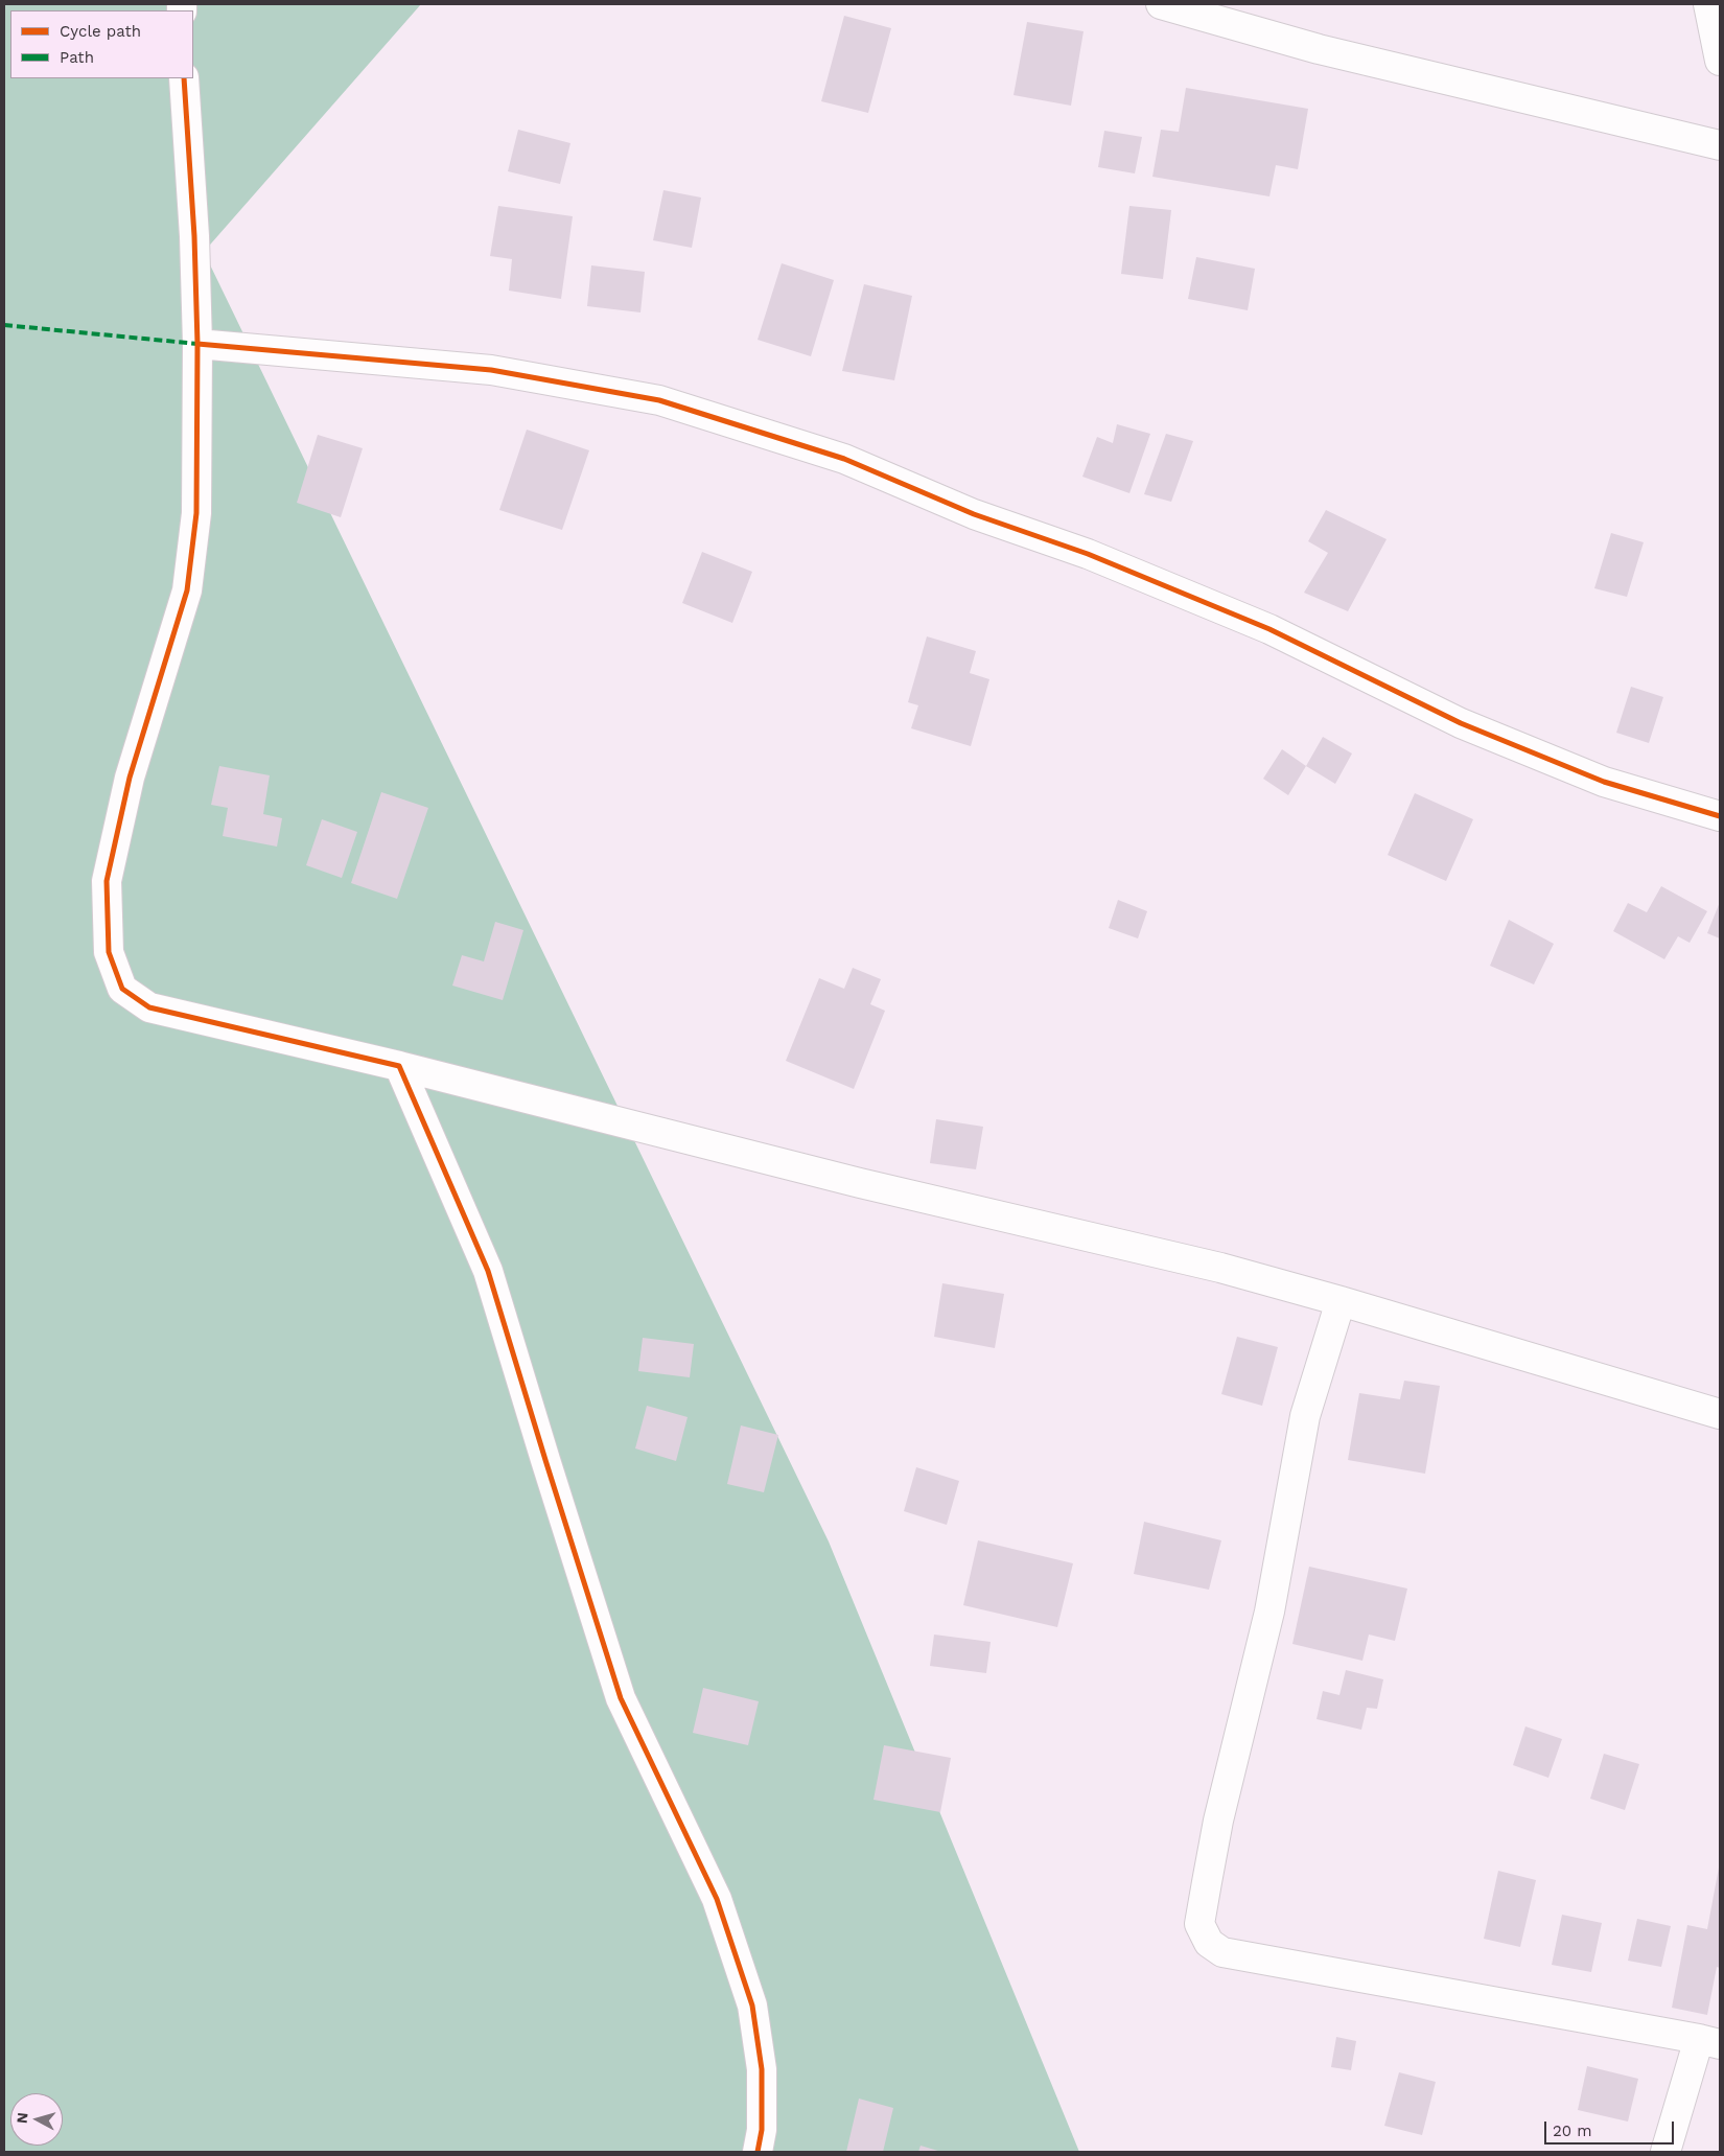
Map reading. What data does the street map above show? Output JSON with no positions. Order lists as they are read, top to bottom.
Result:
{
  "legend": ["Cycle path", "Path"],
  "scale_bar": "20 m",
  "north": "left"
}
